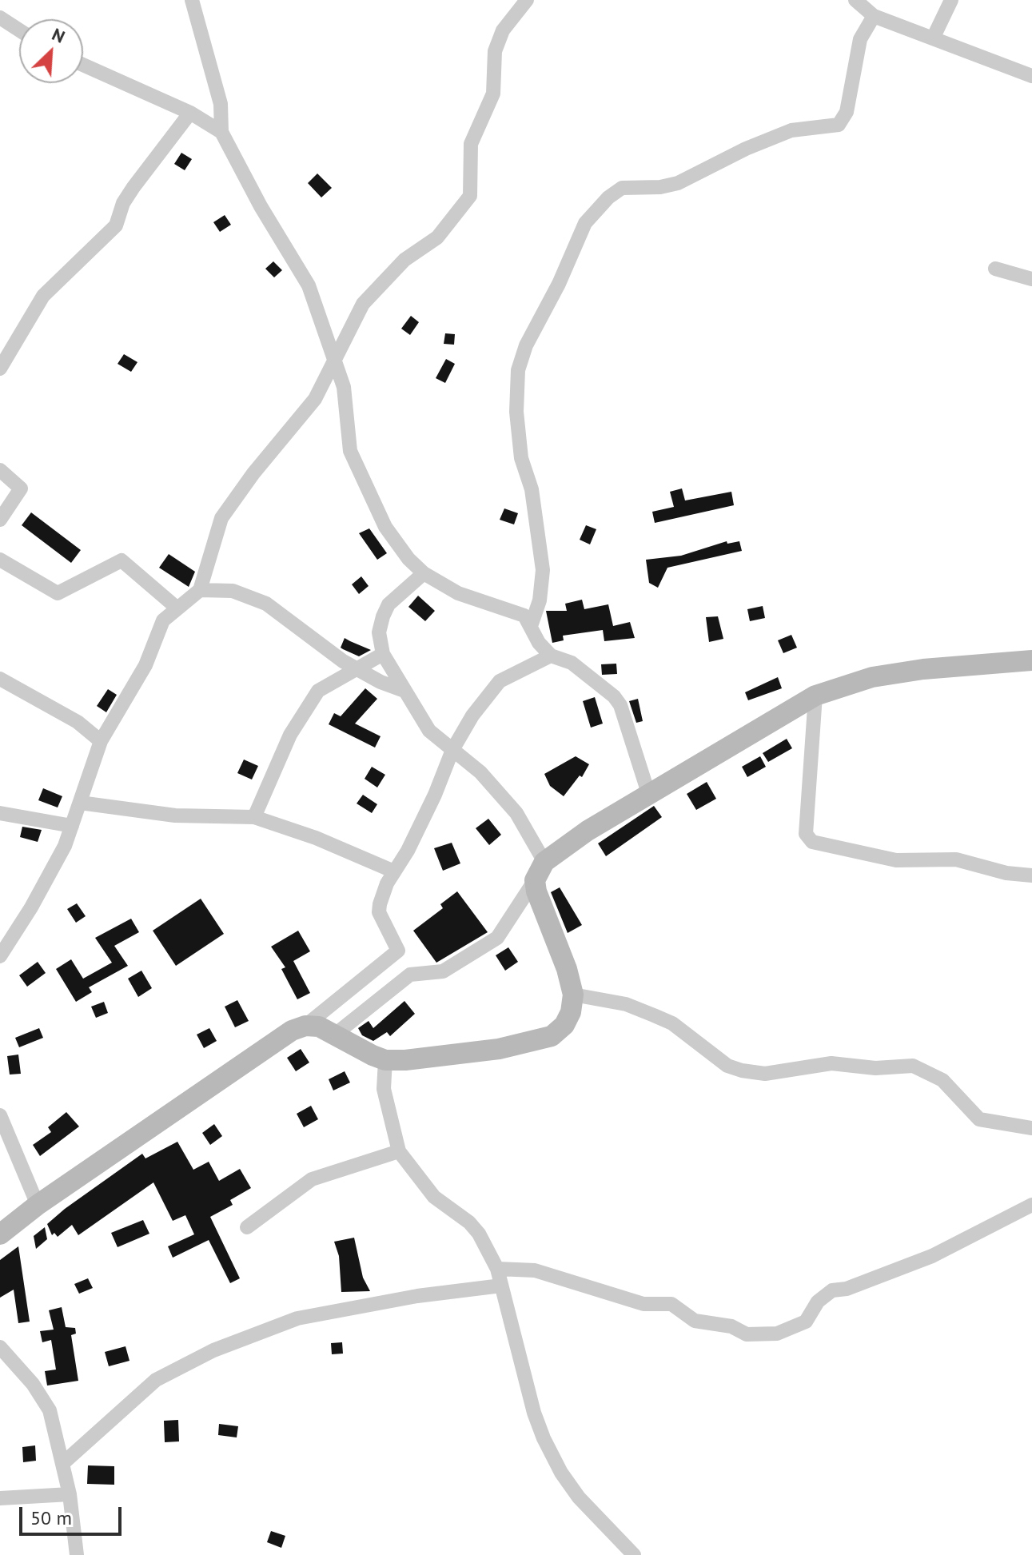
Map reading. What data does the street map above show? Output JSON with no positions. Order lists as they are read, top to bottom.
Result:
{
  "scale_bar": "50 m",
  "north": "top right"
}
